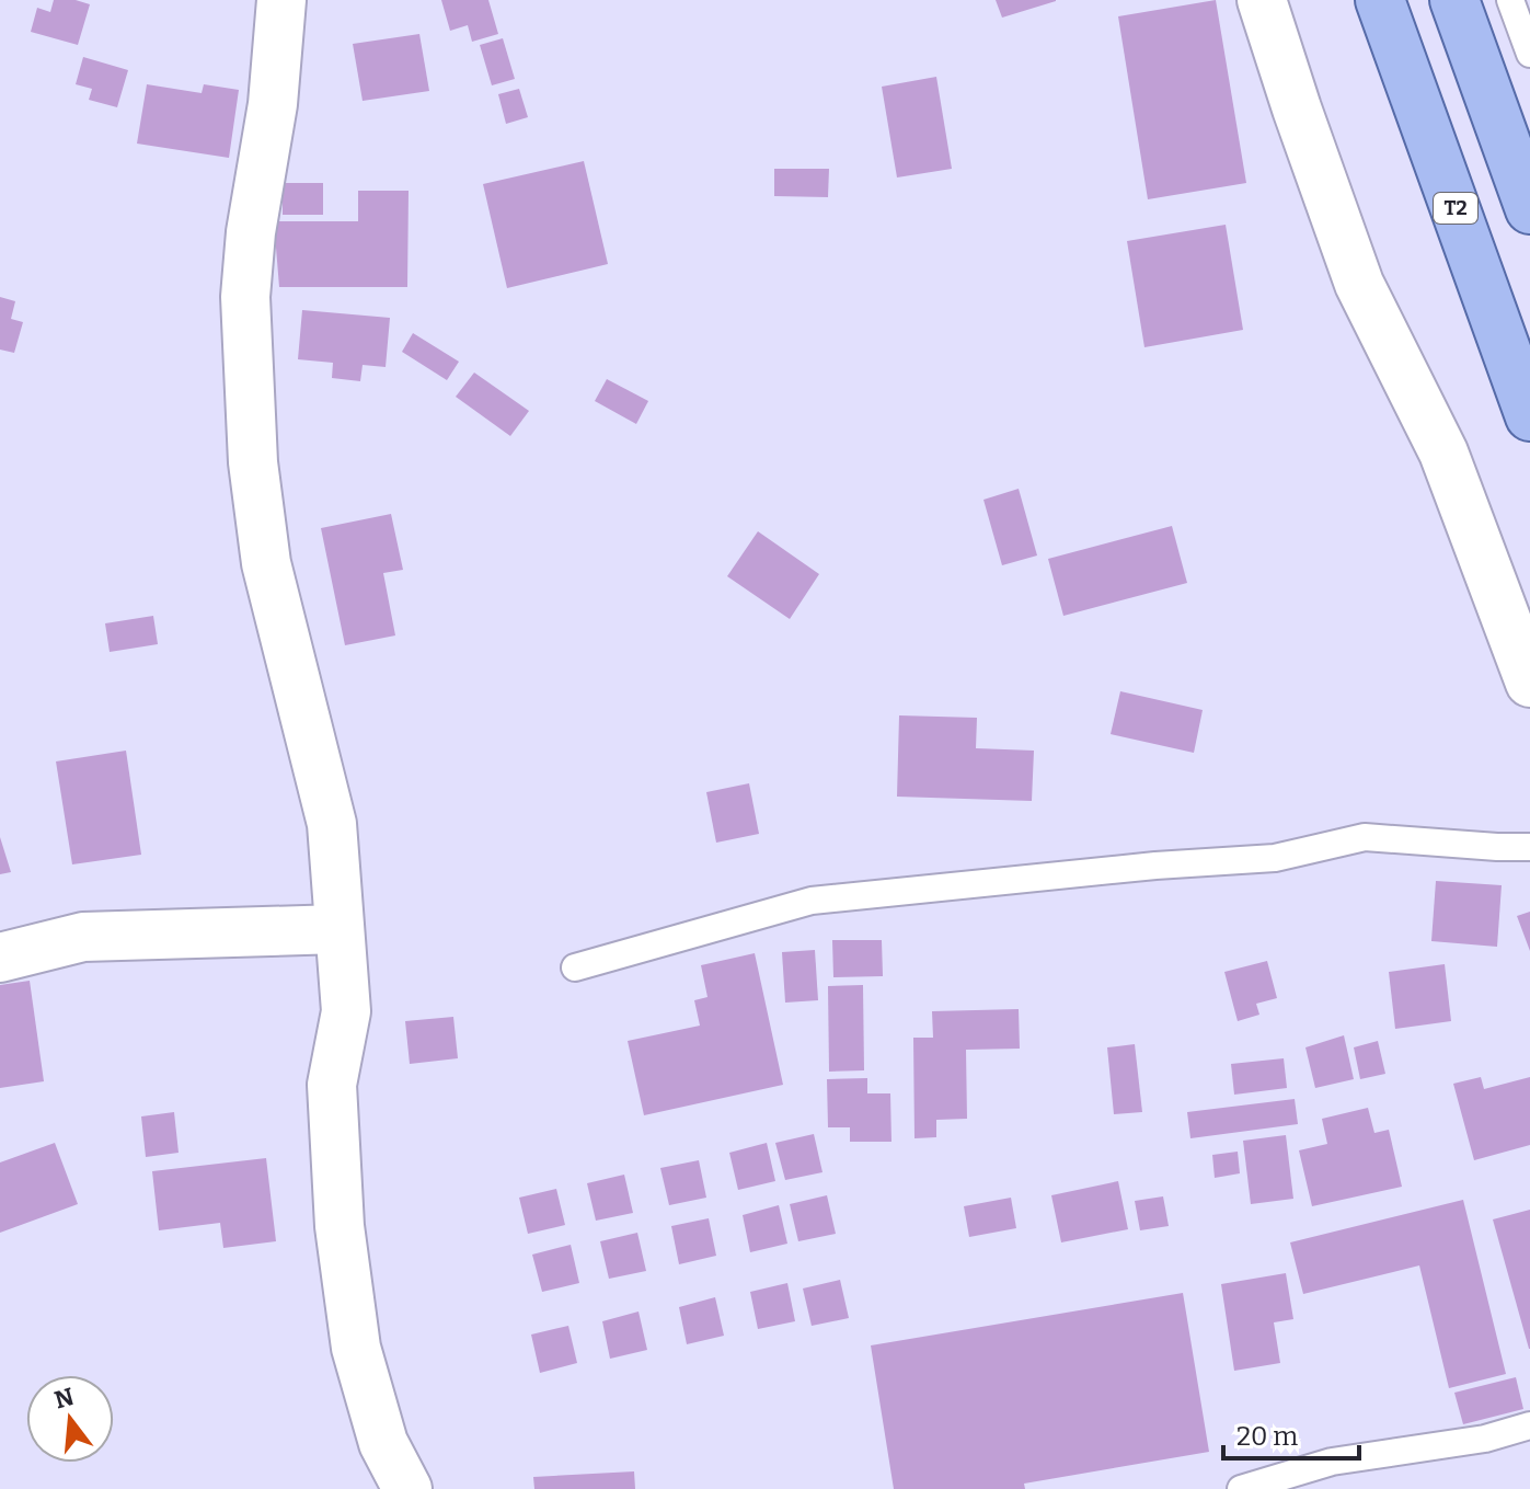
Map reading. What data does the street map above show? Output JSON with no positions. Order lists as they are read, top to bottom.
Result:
{
  "streets": {
    "main road": ["T2"]
  },
  "scale_bar": "20 m",
  "north": "top"
}
